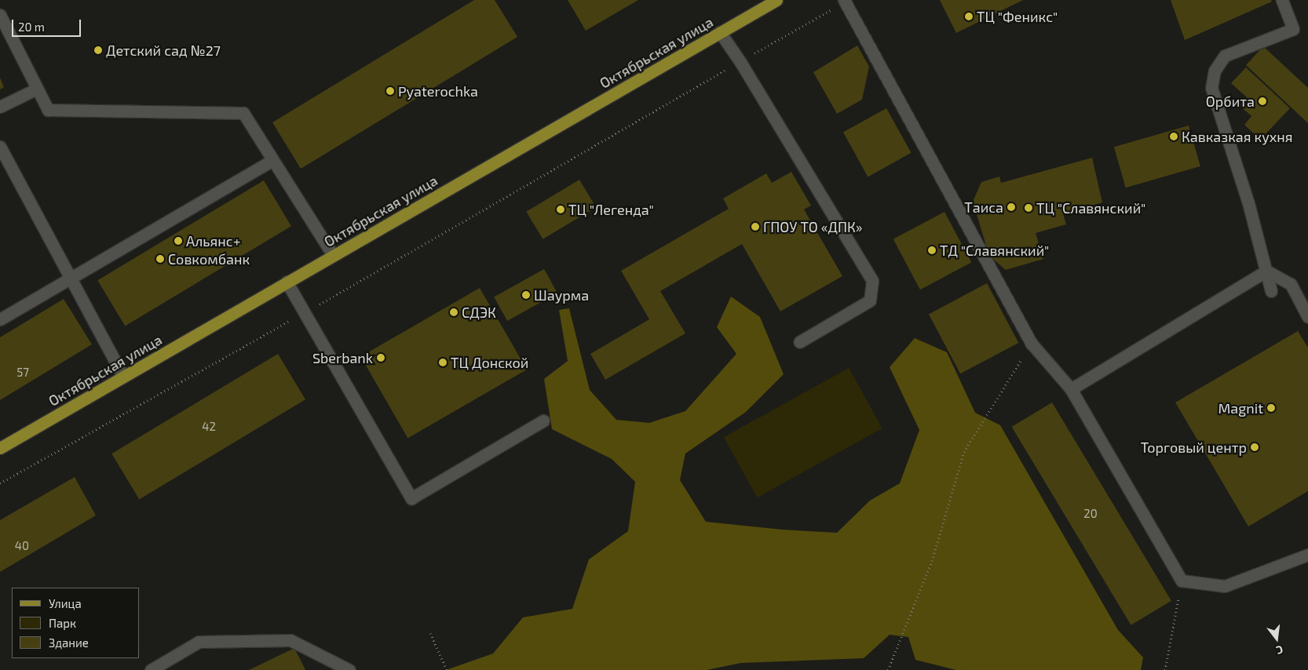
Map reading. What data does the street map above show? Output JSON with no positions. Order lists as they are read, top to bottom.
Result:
{
  "streets": {
    "main road": ["Октябрьская улица"]
  },
  "places": [
    "ТЦ \"Феникс\"",
    "Детский сад №27",
    "Pyaterochka",
    "Орбита",
    "Кавказкая кухня",
    "Таиса",
    "ТЦ \"Славянский\"",
    "ТЦ \"Легенда\"",
    "ГПОУ ТО «ДПК»",
    "Альянс+",
    "ТД \"Славянский\"",
    "Совкомбанк",
    "Шаурма",
    "СДЭК",
    "Sberbank",
    "ТЦ Донской",
    "Magnit",
    "Торговый центр"
  ],
  "house_numbers": [
    "57",
    "42",
    "20",
    "40"
  ],
  "legend": ["Улица", "Парк", "Здание"],
  "scale_bar": "20 m",
  "north": "bottom"
}
